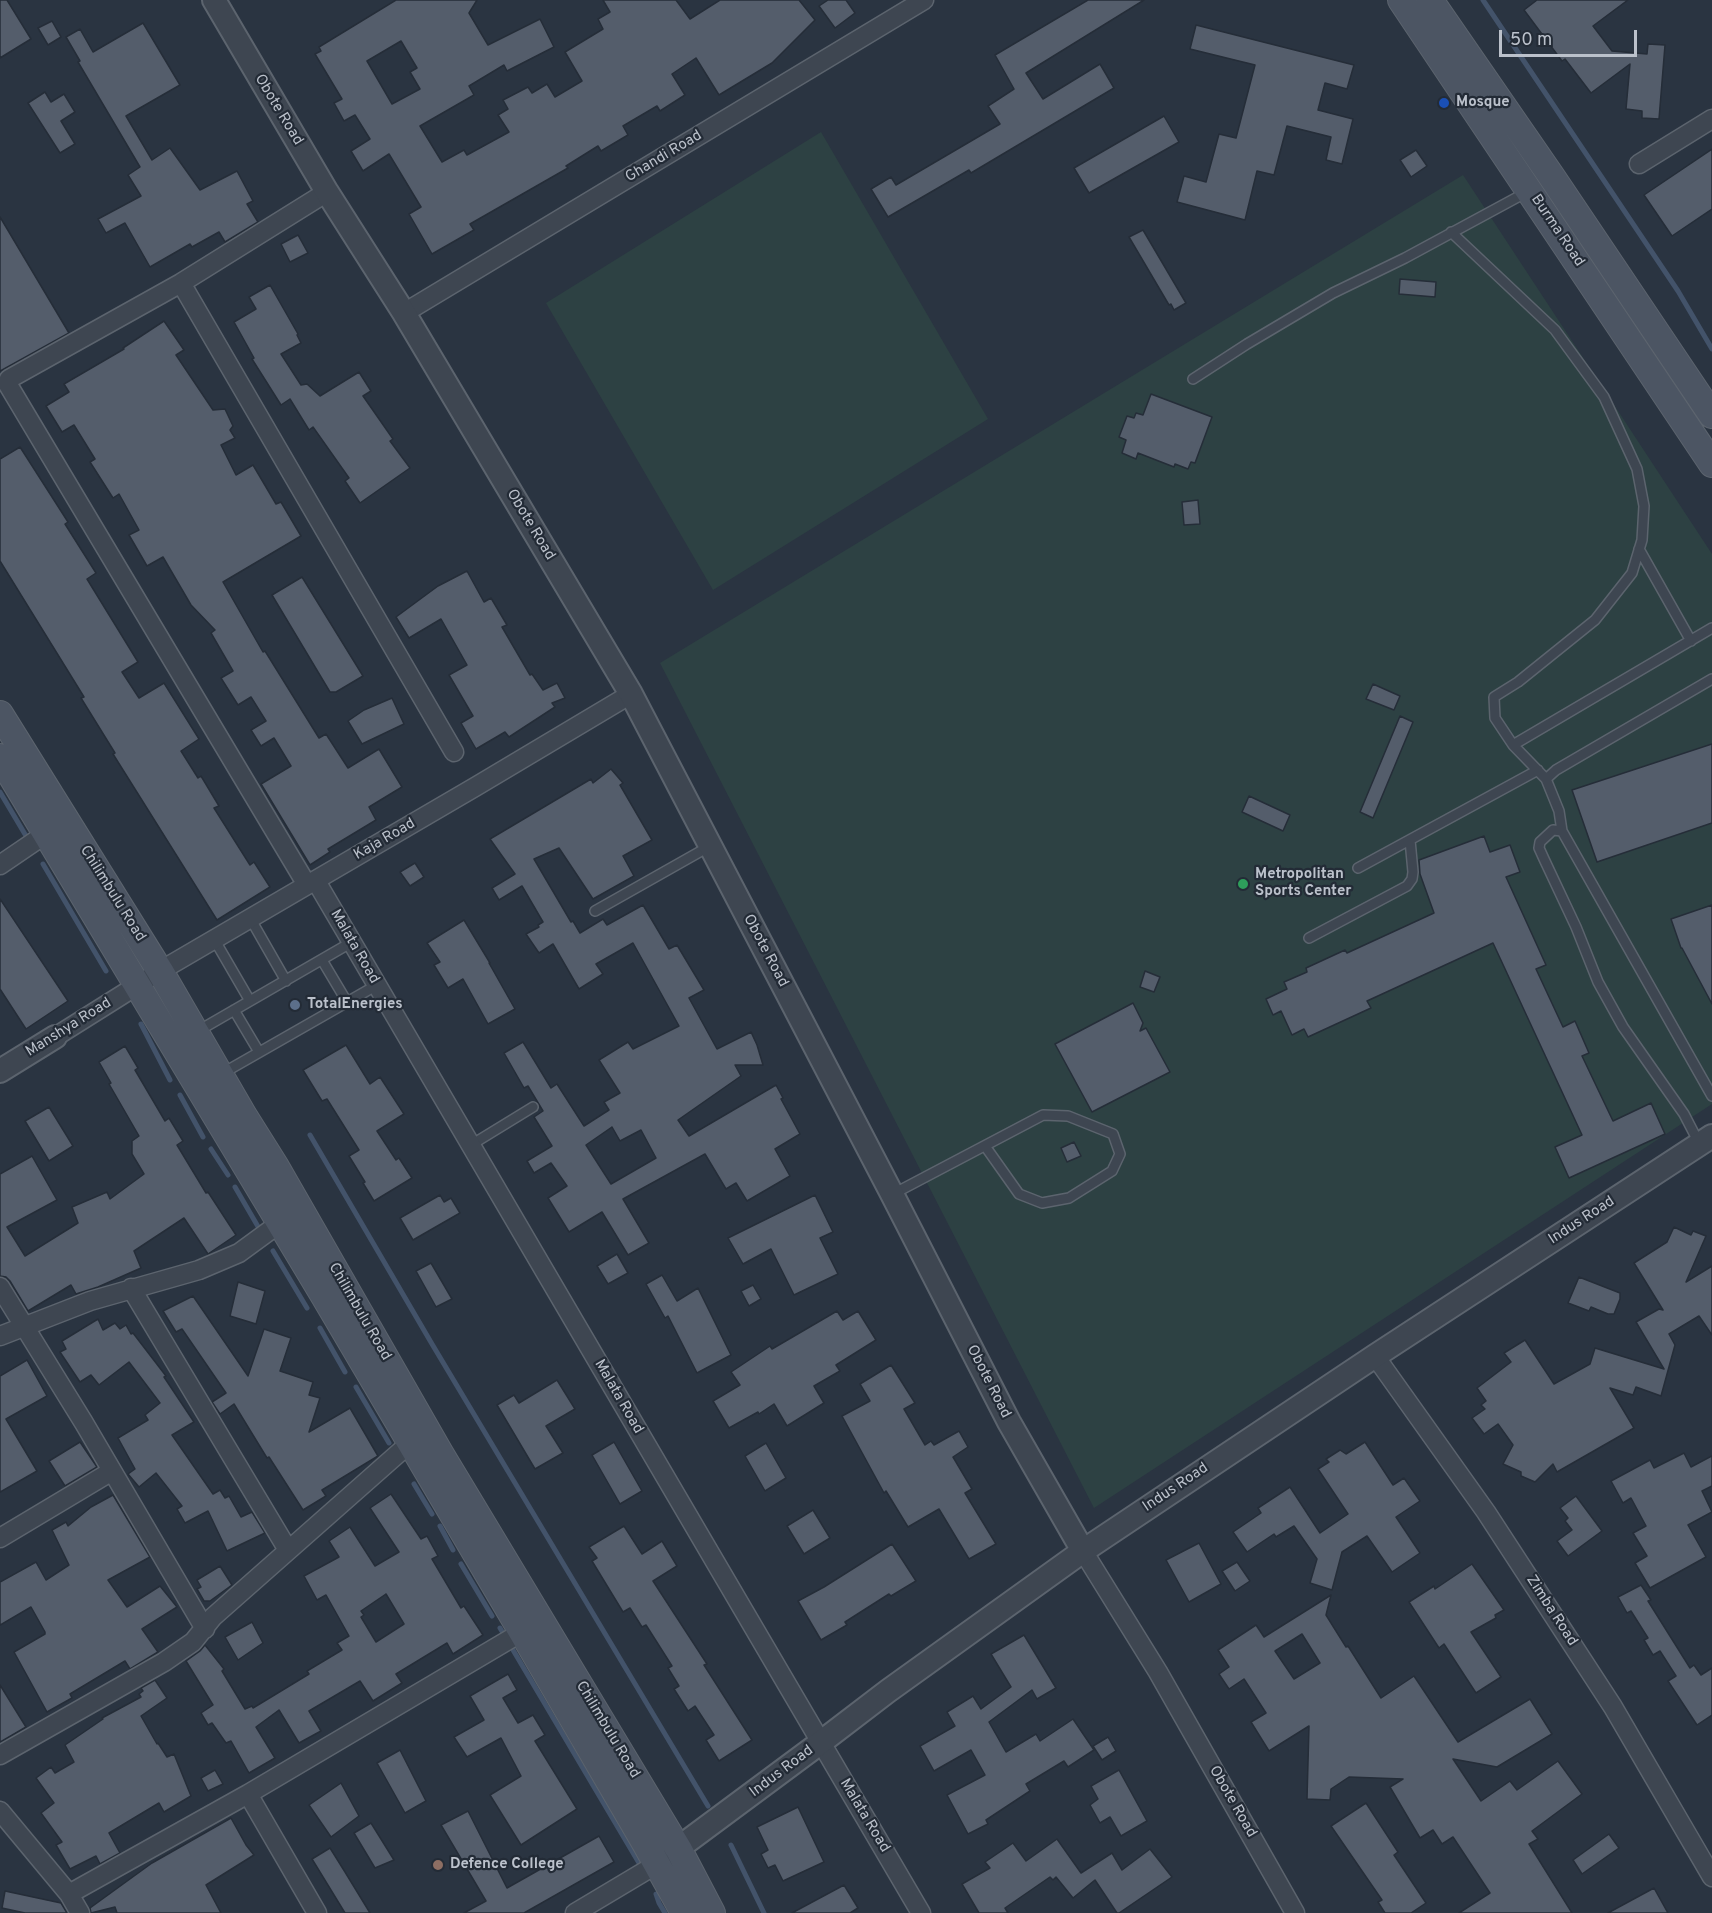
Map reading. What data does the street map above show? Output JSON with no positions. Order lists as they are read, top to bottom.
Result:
{
  "streets": {
    "main road": ["Burma Road", "Chilimbulu Road"],
    "street": [
      "Obote Road",
      "Ghandi Road",
      "Kaja Road",
      "Malata Road",
      "Manshya Road",
      "Indus Road",
      "Zimba Road"
    ]
  },
  "crossings": [
    ["Obote Road", "Ghandi Road"],
    ["Obote Road", "Kaja Road"],
    ["Obote Road", "Indus Road"],
    ["Kaja Road", "Chilimbulu Road"],
    ["Kaja Road", "Malata Road"],
    ["Kaja Road", "Manshya Road"],
    ["Chilimbulu Road", "Manshya Road"],
    ["Chilimbulu Road", "Indus Road"],
    ["Malata Road", "Indus Road"],
    ["Indus Road", "Zimba Road"]
  ],
  "places": [
    "Mosque",
    "Metropolitan Sports Center",
    "TotalEnergies",
    "Defence College"
  ],
  "scale_bar": "50 m"
}
